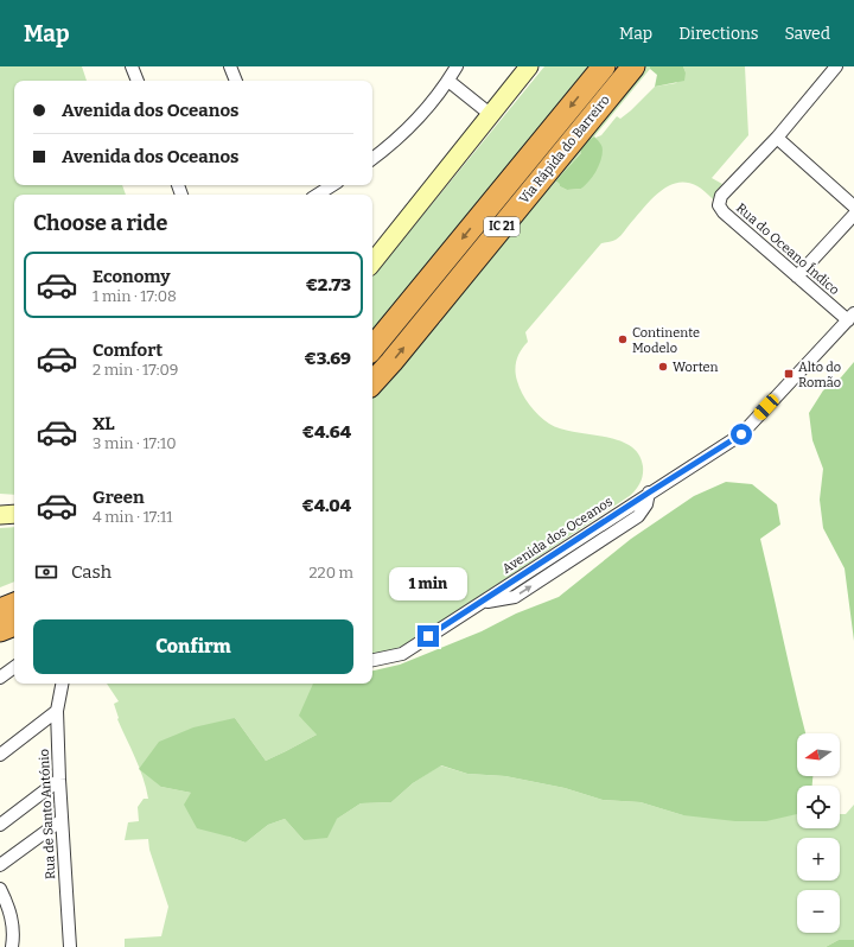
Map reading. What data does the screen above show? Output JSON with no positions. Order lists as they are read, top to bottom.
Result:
{
  "streets": {
    "highway": ["Via Rápida do Barreiro", "IC 21"],
    "street": ["Rua do Oceano Índico", "Rua de Santo António"]
  },
  "places": {
    "other": ["Continente Modelo", "Worten"],
    "transit": ["Alto do Romão"]
  },
  "north": "left",
  "page": {
    "header": "Map",
    "nav": ["Map", "Directions", "Saved"],
    "banner": ["Avenida dos Oceanos", "Avenida dos Oceanos"],
    "heading": "Choose a ride",
    "list": [
      {
        "name": "Economy",
        "note": "1 min · 17:08",
        "value": "€2.73"
      },
      {
        "name": "Comfort",
        "note": "2 min · 17:09",
        "value": "€3.69"
      },
      {
        "name": "XL",
        "note": "3 min · 17:10",
        "value": "€4.64"
      },
      {
        "name": "Green",
        "note": "4 min · 17:11",
        "value": "€4.04"
      }
    ],
    "pay": ["Cash", "220 m"],
    "bubble": "1 min",
    "buttons": "Confirm",
    "map_buttons": ["+", "−"]
  }
}
